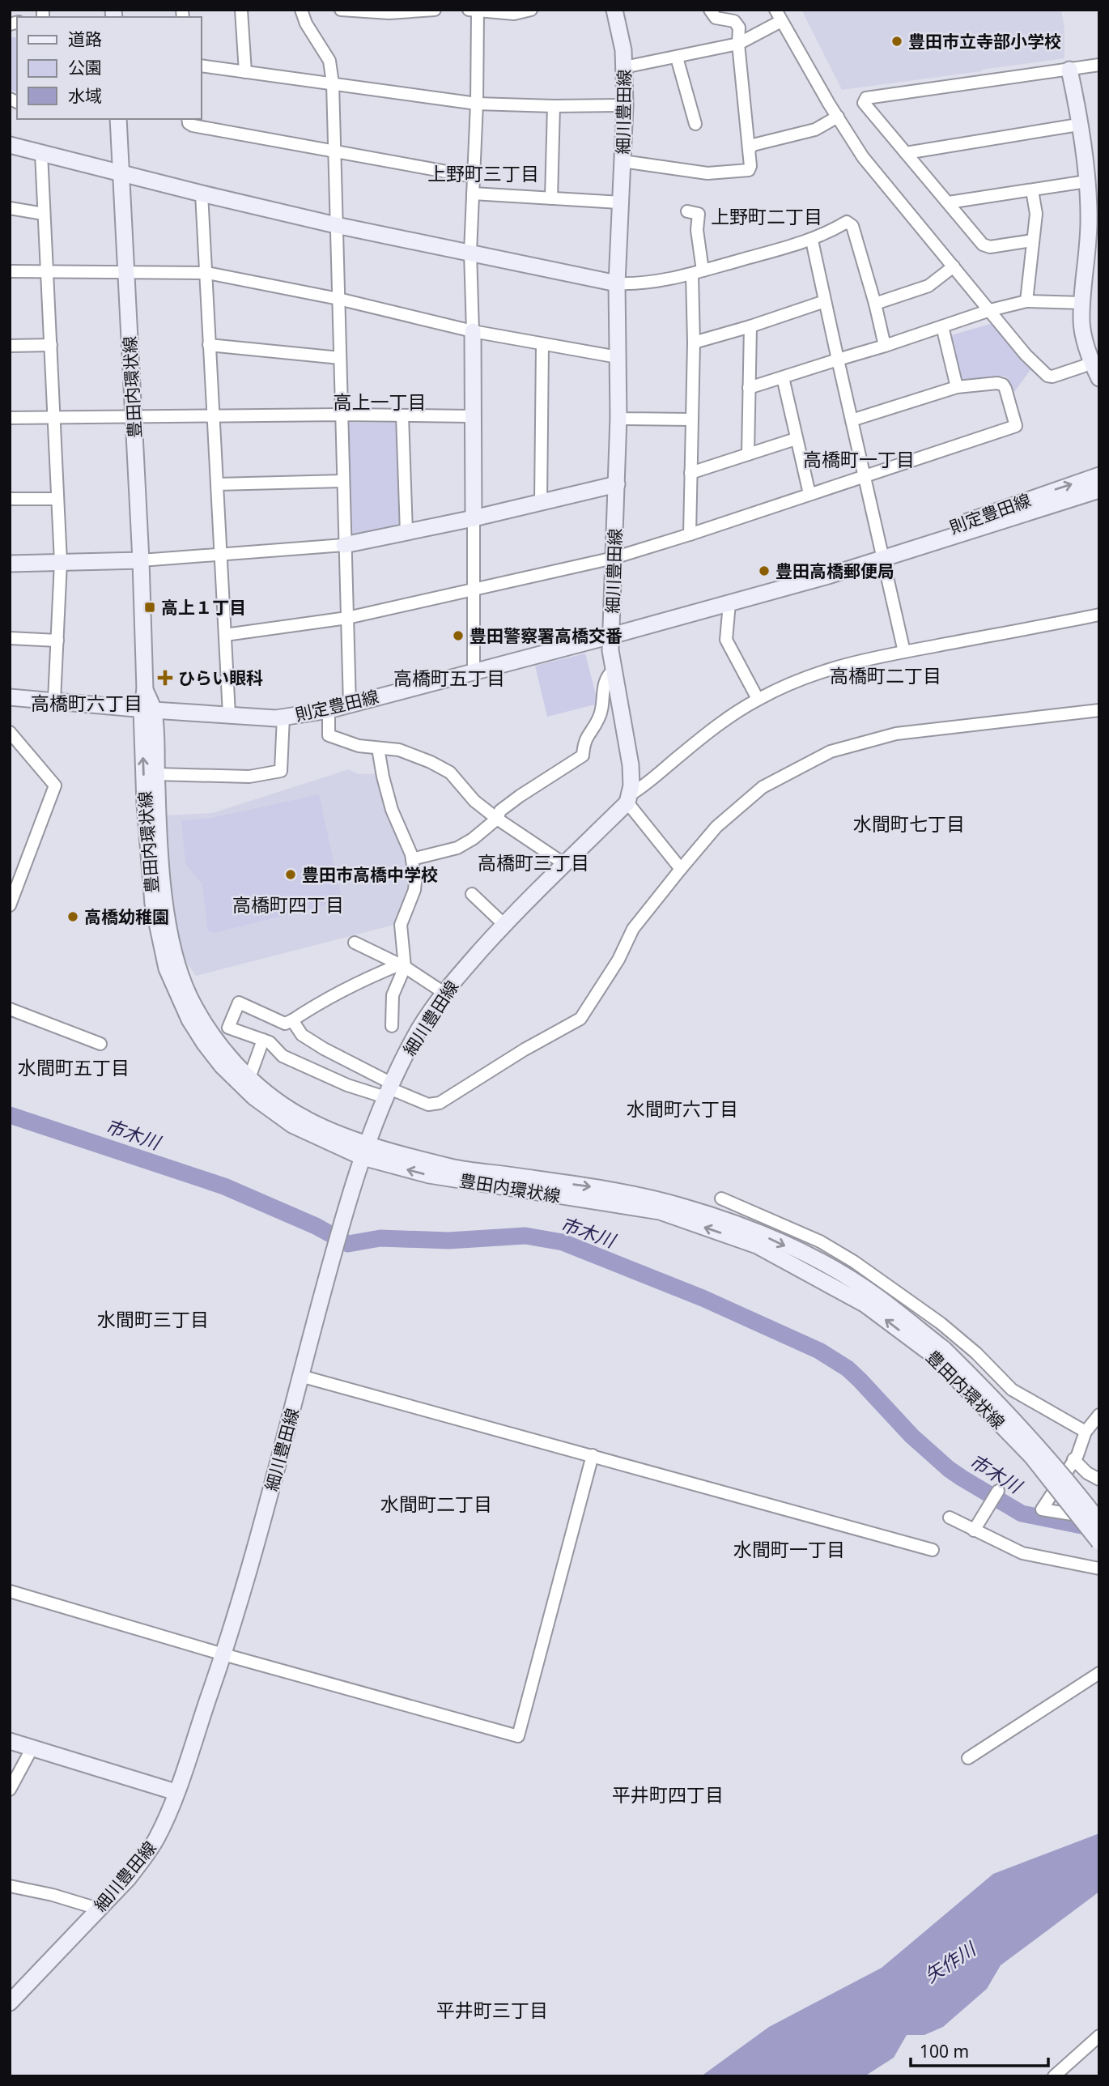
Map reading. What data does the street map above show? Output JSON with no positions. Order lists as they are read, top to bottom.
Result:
{
  "streets": {
    "street": ["細川豊田線", "豊田内環状線", "則定豊田線"]
  },
  "crossings": [
    ["細川豊田線", "豊田内環状線"],
    ["細川豊田線", "則定豊田線"],
    ["豊田内環状線", "則定豊田線"]
  ],
  "districts": [
    "上野町三丁目",
    "上野町二丁目",
    "高上一丁目",
    "高橋町一丁目",
    "高橋町二丁目",
    "高橋町五丁目",
    "高橋町六丁目",
    "水間町七丁目",
    "高橋町三丁目",
    "高橋町四丁目",
    "水間町五丁目",
    "水間町六丁目",
    "水間町三丁目",
    "水間町二丁目",
    "水間町一丁目",
    "平井町四丁目",
    "平井町三丁目"
  ],
  "water": ["市木川", "矢作川"],
  "places": {
    "other": [
      "豊田市立寺部小学校",
      "豊田高橋郵便局",
      "豊田警察署高橋交番",
      "豊田市高橋中学校",
      "高橋幼稚園"
    ],
    "transit": ["高上１丁目"],
    "health": ["ひらい眼科"]
  },
  "legend": ["道路", "公園", "水域"],
  "scale_bar": "100 m"
}
